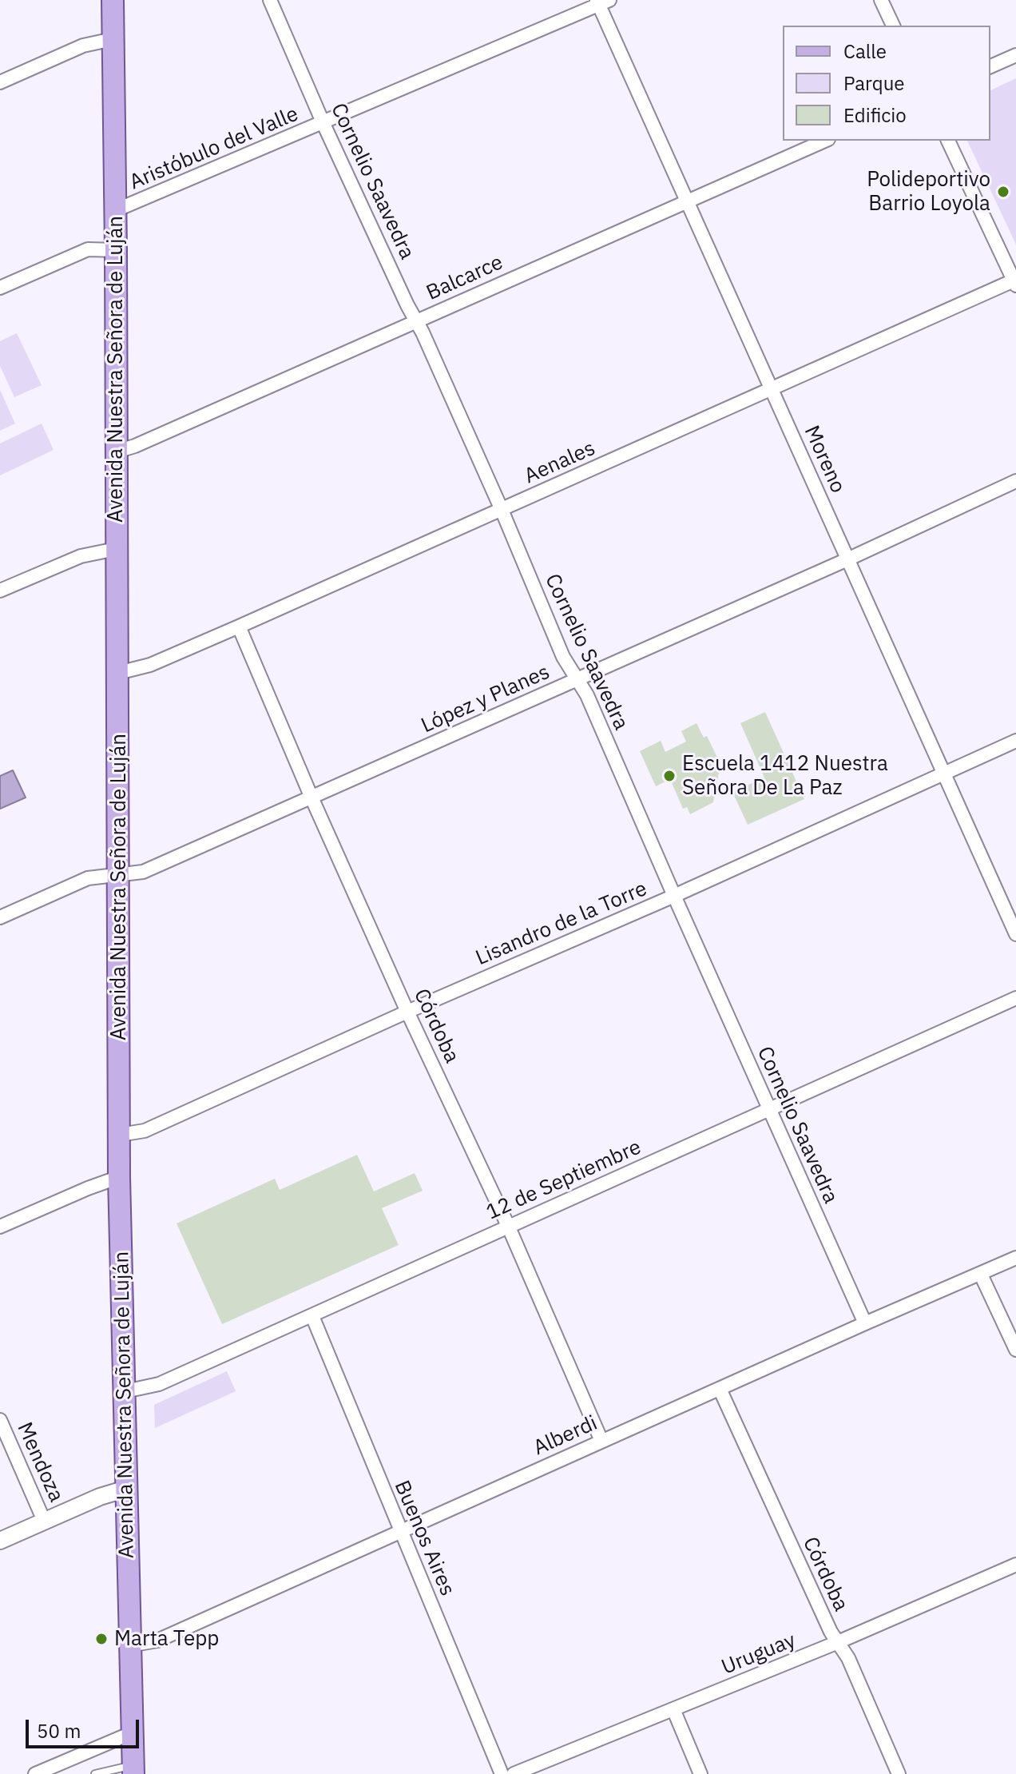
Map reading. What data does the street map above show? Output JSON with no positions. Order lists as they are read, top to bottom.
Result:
{
  "streets": {
    "main road": ["Avenida Nuestra Señora de Luján"],
    "street": [
      "Aristóbulo del Valle",
      "Cornelio Saavedra",
      "Balcarce",
      "Moreno",
      "Aenales",
      "López y Planes",
      "Lisandro de la Torre",
      "Córdoba",
      "12 de Septiembre",
      "Alberdi",
      "Mendoza",
      "Buenos Aires",
      "Uruguay"
    ]
  },
  "crossings": [
    ["Aristóbulo del Valle", "Cornelio Saavedra"],
    ["Aristóbulo del Valle", "Avenida Nuestra Señora de Luján"],
    ["Aristóbulo del Valle", "Moreno"],
    ["Cornelio Saavedra", "Balcarce"],
    ["Cornelio Saavedra", "Aenales"],
    ["Cornelio Saavedra", "López y Planes"],
    ["Cornelio Saavedra", "Lisandro de la Torre"],
    ["Cornelio Saavedra", "12 de Septiembre"],
    ["Cornelio Saavedra", "Alberdi"],
    ["Balcarce", "Avenida Nuestra Señora de Luján"],
    ["Balcarce", "Moreno"],
    ["Avenida Nuestra Señora de Luján", "Aenales"],
    ["Avenida Nuestra Señora de Luján", "López y Planes"],
    ["Avenida Nuestra Señora de Luján", "Lisandro de la Torre"],
    ["Avenida Nuestra Señora de Luján", "12 de Septiembre"],
    ["Avenida Nuestra Señora de Luján", "Alberdi"],
    ["Moreno", "Aenales"],
    ["Moreno", "López y Planes"],
    ["Moreno", "Lisandro de la Torre"],
    ["Aenales", "Córdoba"],
    ["López y Planes", "Córdoba"],
    ["Lisandro de la Torre", "Córdoba"],
    ["Córdoba", "12 de Septiembre"],
    ["Córdoba", "Alberdi"],
    ["Córdoba", "Uruguay"],
    ["12 de Septiembre", "Buenos Aires"],
    ["Alberdi", "Buenos Aires"]
  ],
  "places": ["Polideportivo Barrio Loyola", "Escuela 1412 Nuestra Señora De La Paz", "Marta Tepp"],
  "legend": ["Calle", "Parque", "Edificio"],
  "scale_bar": "50 m"
}
